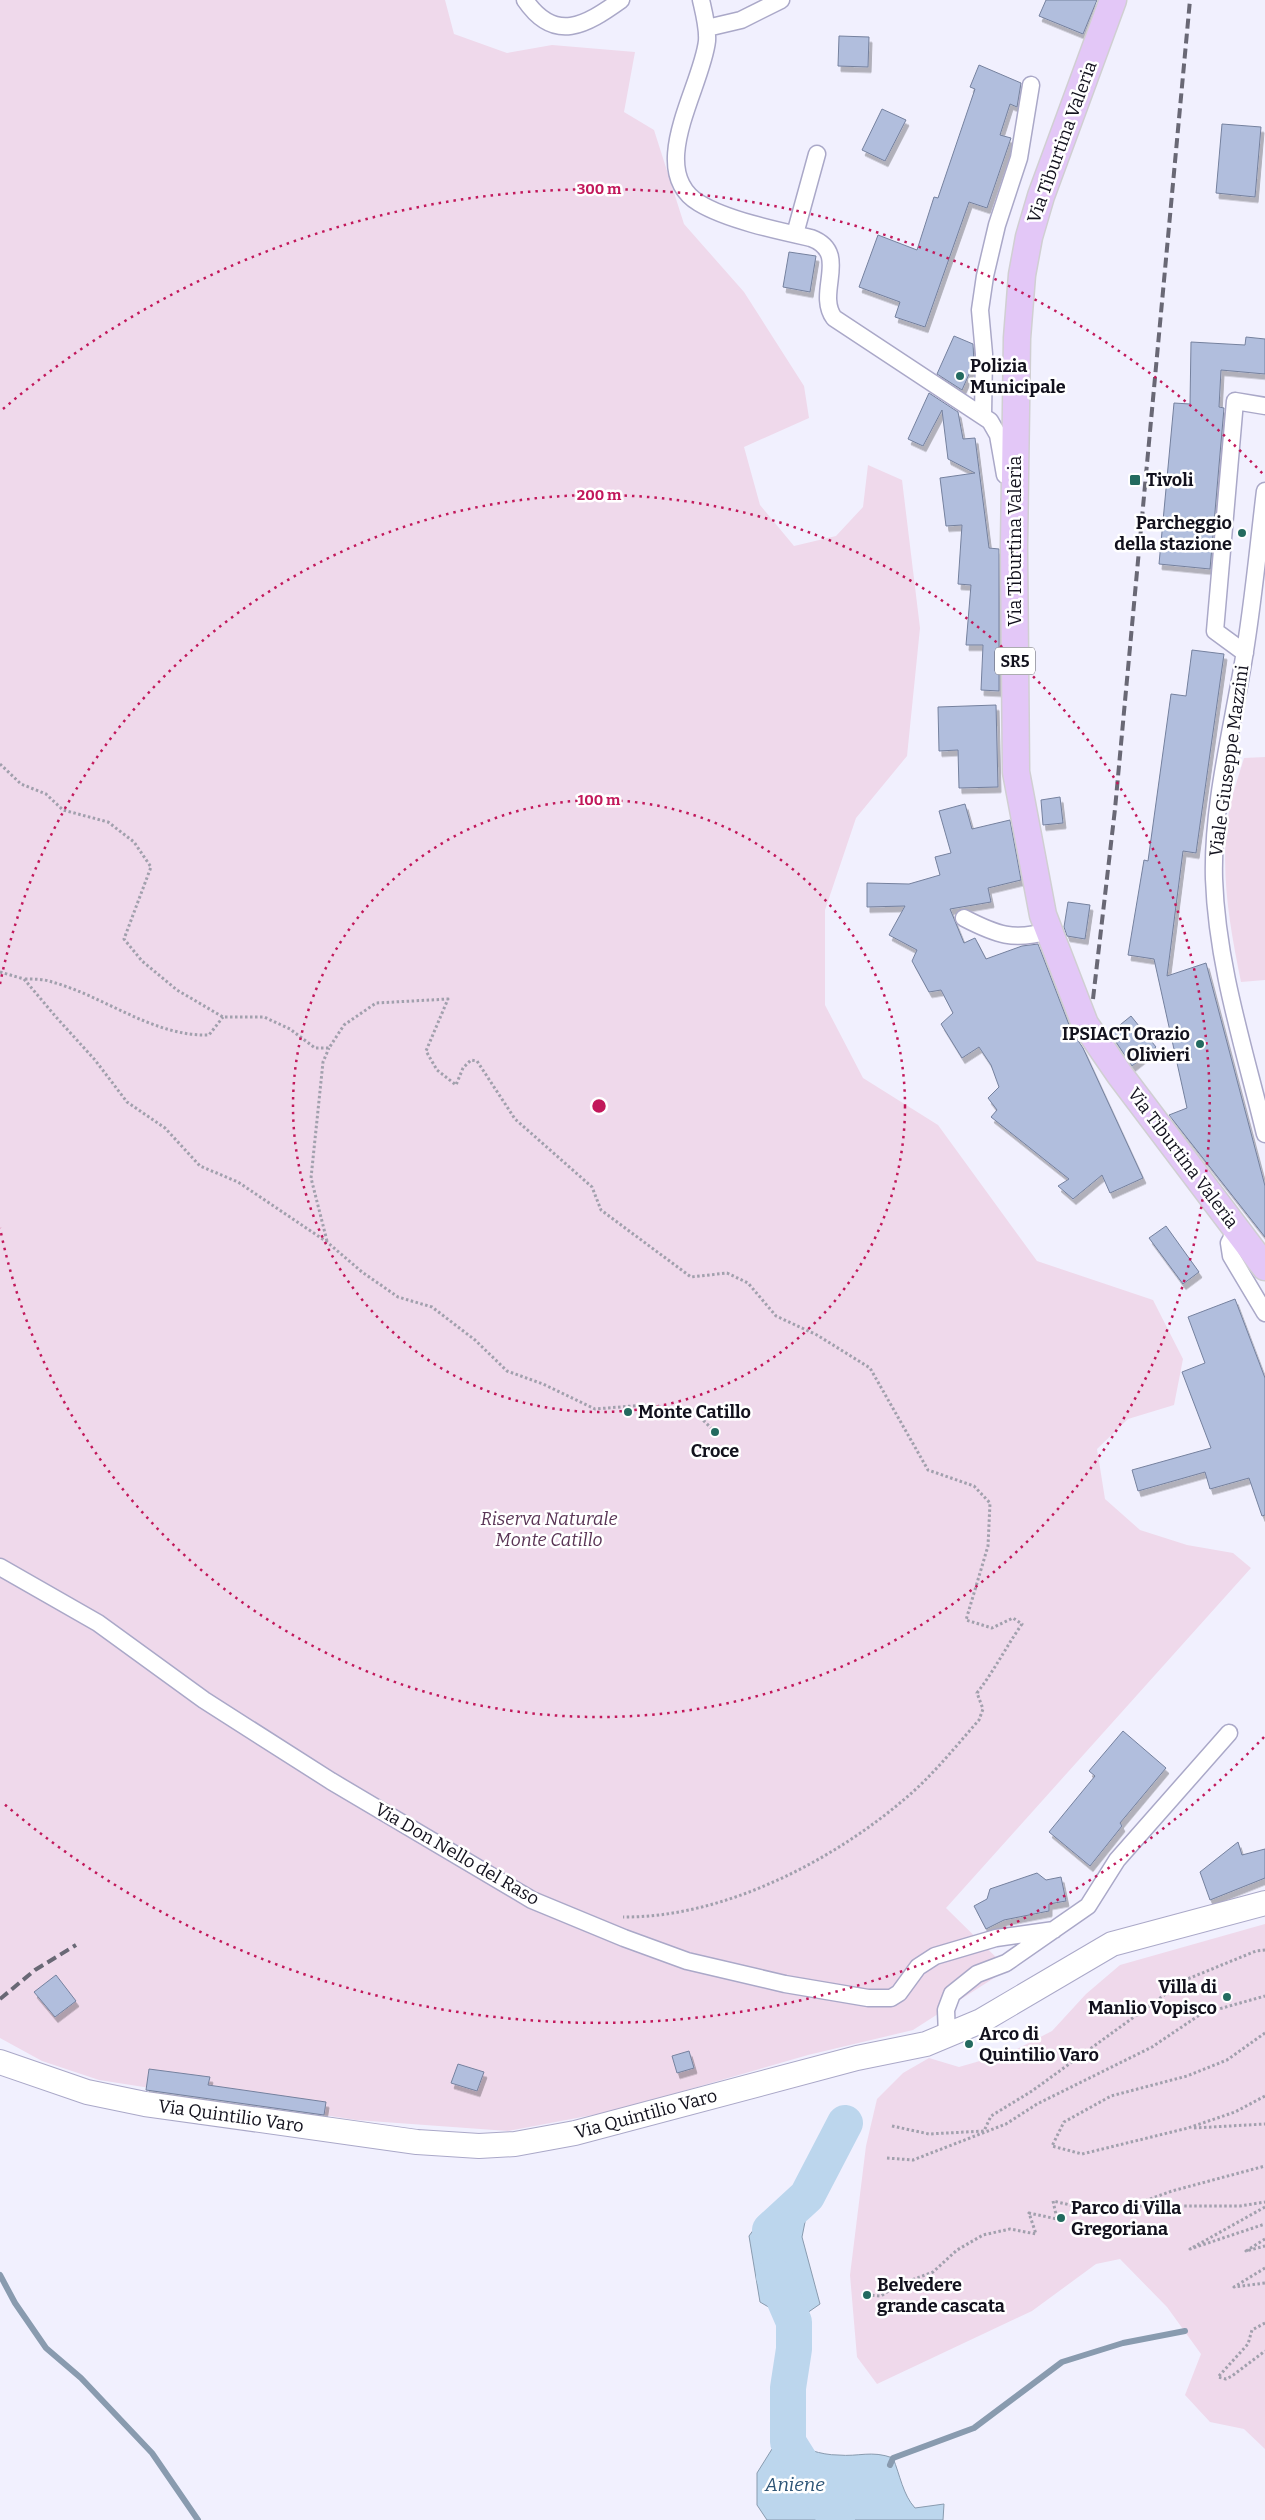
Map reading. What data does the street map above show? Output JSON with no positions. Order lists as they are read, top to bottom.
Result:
{
  "streets": {
    "main road": ["Via Tiburtina Valeria", "SR5", "Via Quintilio Varo"],
    "street": ["Viale Giuseppe Mazzini", "Via Don Nello del Raso"]
  },
  "water": ["Aniene"],
  "parks": ["Riserva Naturale Monte Catillo"],
  "places": {
    "other": [
      "Polizia Municipale",
      "Parcheggio della stazione",
      "IPSIACT Orazio Olivieri",
      "Monte Catillo",
      "Croce",
      "Villa di Manlio Vopisco",
      "Arco di Quintilio Varo",
      "Parco di Villa Gregoriana",
      "Belvedere grande cascata"
    ],
    "transit": ["Tivoli"]
  },
  "rings": ["300 m", "200 m", "100 m"]
}
